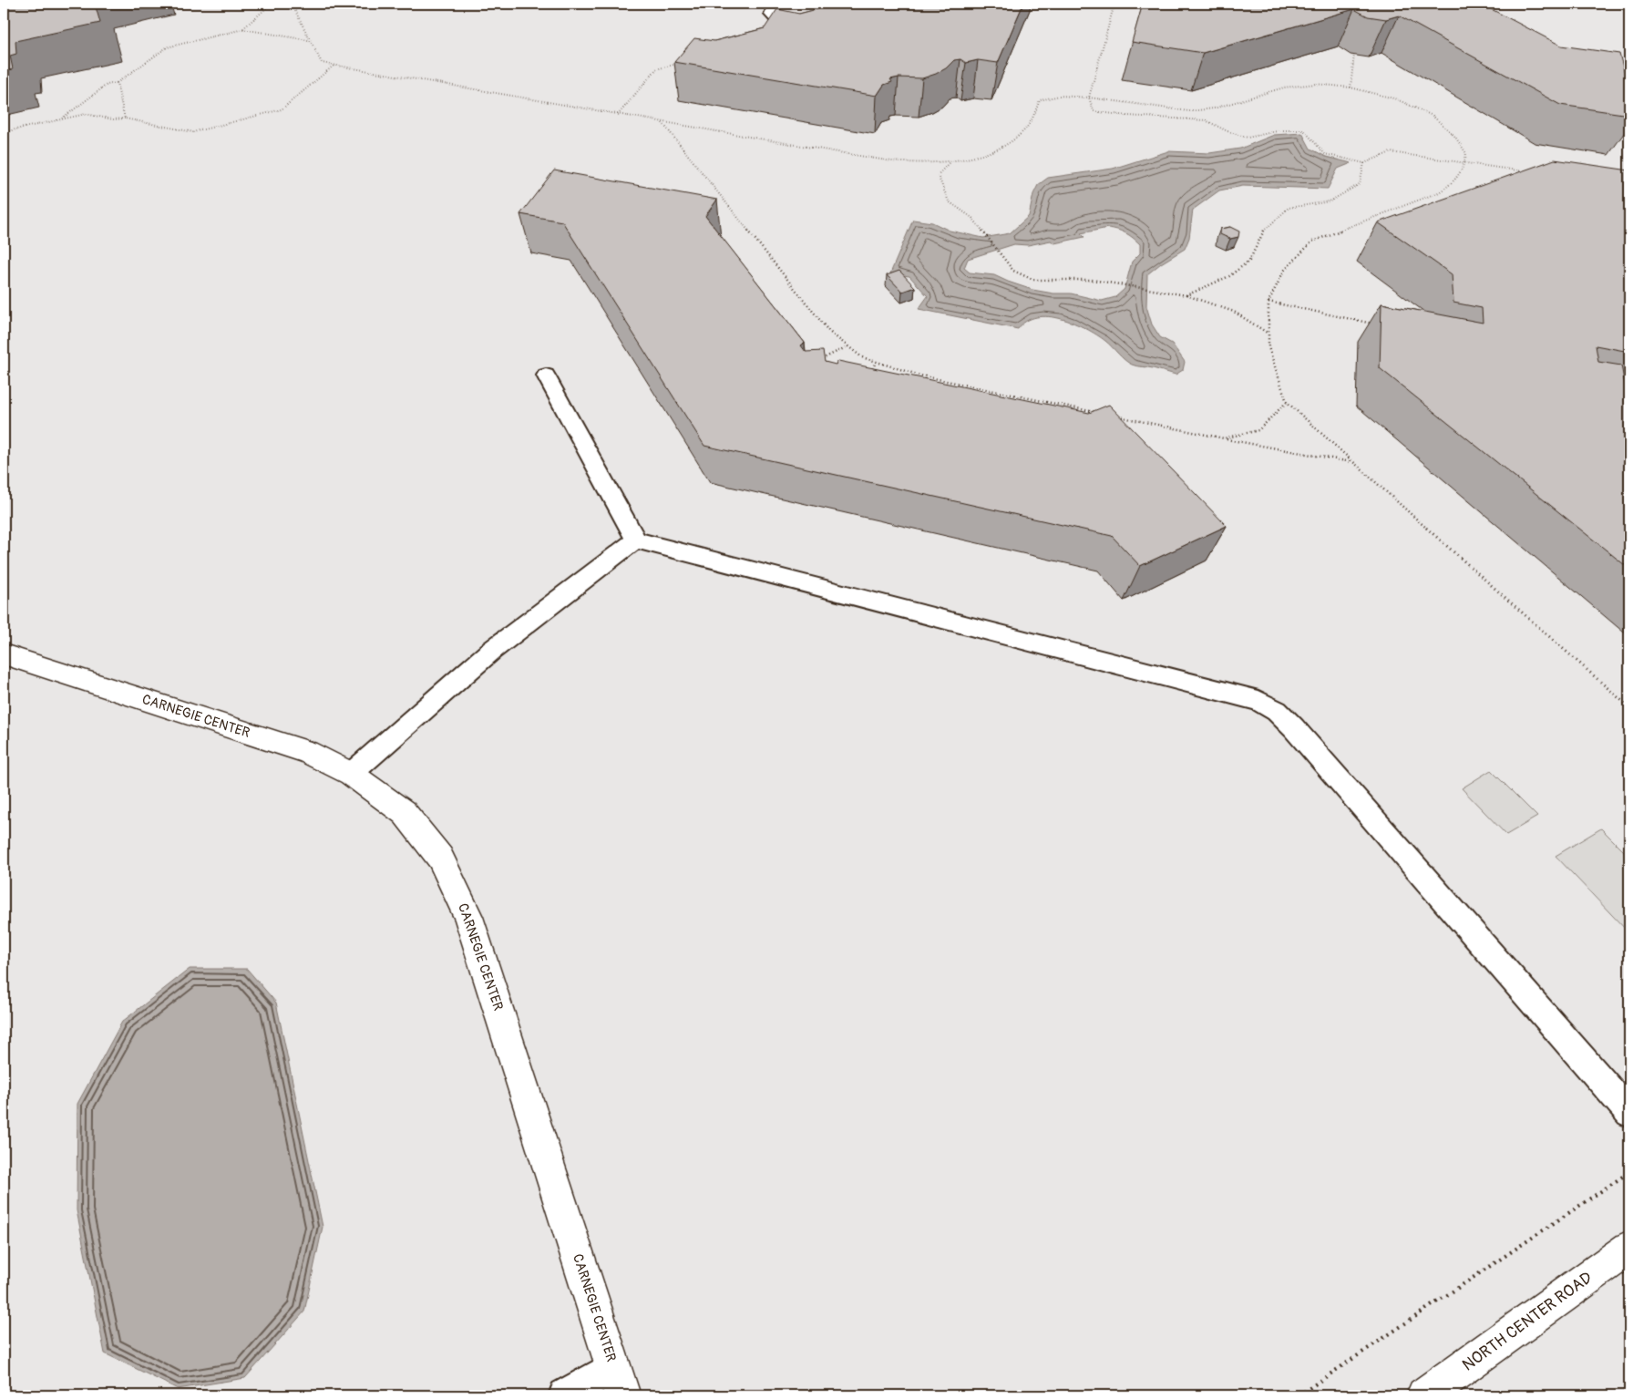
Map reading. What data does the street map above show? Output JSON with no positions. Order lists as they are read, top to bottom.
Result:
{
  "streets": {
    "street": ["CARNEGIE CENTER", "NORTH CENTER ROAD"]
  }
}
